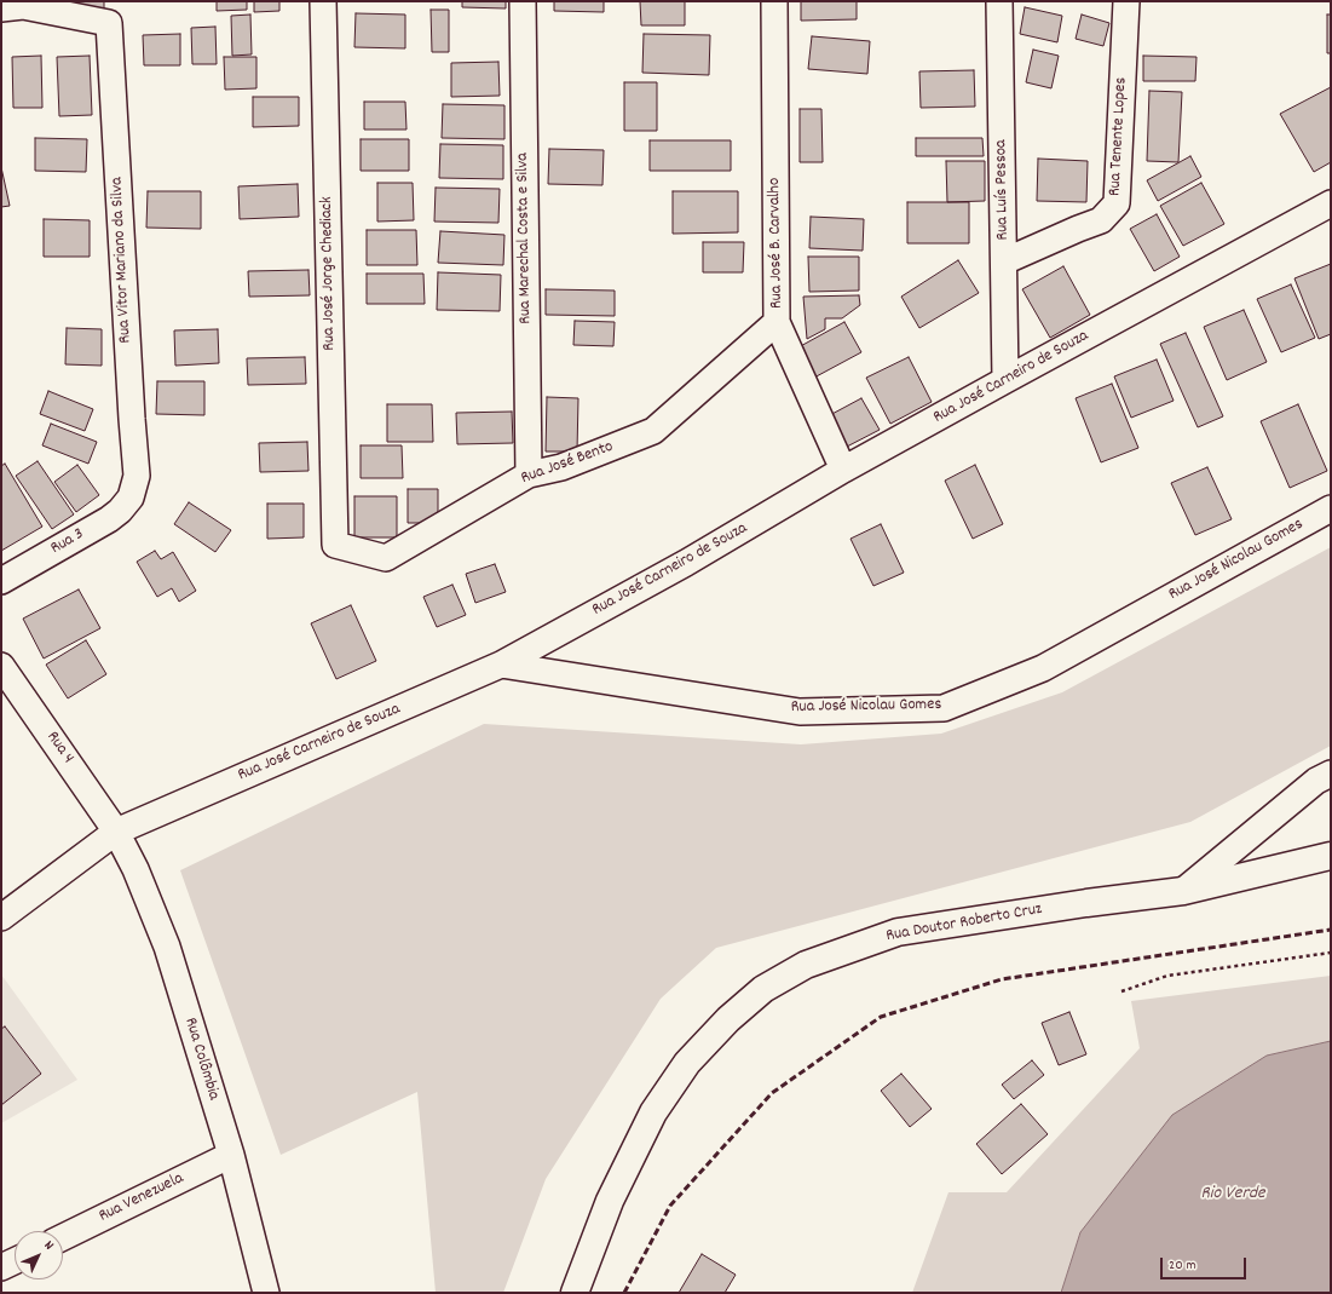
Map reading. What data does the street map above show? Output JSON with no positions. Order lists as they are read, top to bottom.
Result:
{
  "streets": {
    "main road": ["Rua Doutor Roberto Cruz"],
    "street": [
      "Rua Tenente Lopes",
      "Rua Luís Pessoa",
      "Rua Marechal Costa e Silva",
      "Rua José B. Carvalho",
      "Rua Vitor Mariano da Silva",
      "Rua José Jorge Chediack",
      "Rua José Carneiro de Souza",
      "Rua José Bento",
      "Rua 3",
      "Rua José Nicolau Gomes",
      "Rua 4",
      "Rua Colômbia",
      "Rua Venezuela"
    ]
  },
  "crossings": [
    ["Rua Tenente Lopes", "Rua Luís Pessoa"],
    ["Rua Luís Pessoa", "Rua José Carneiro de Souza"],
    ["Rua Marechal Costa e Silva", "Rua José Bento"],
    ["Rua José B. Carvalho", "Rua José Carneiro de Souza"],
    ["Rua José B. Carvalho", "Rua José Bento"],
    ["Rua Vitor Mariano da Silva", "Rua 3"],
    ["Rua José Jorge Chediack", "Rua José Bento"],
    ["Rua José Carneiro de Souza", "Rua José Nicolau Gomes"],
    ["Rua José Carneiro de Souza", "Rua 4"],
    ["Rua José Carneiro de Souza", "Rua Colômbia"],
    ["Rua 4", "Rua Colômbia"],
    ["Rua Colômbia", "Rua Venezuela"]
  ],
  "water": ["Rio Verde"],
  "scale_bar": "20 m",
  "north": "top right"
}
